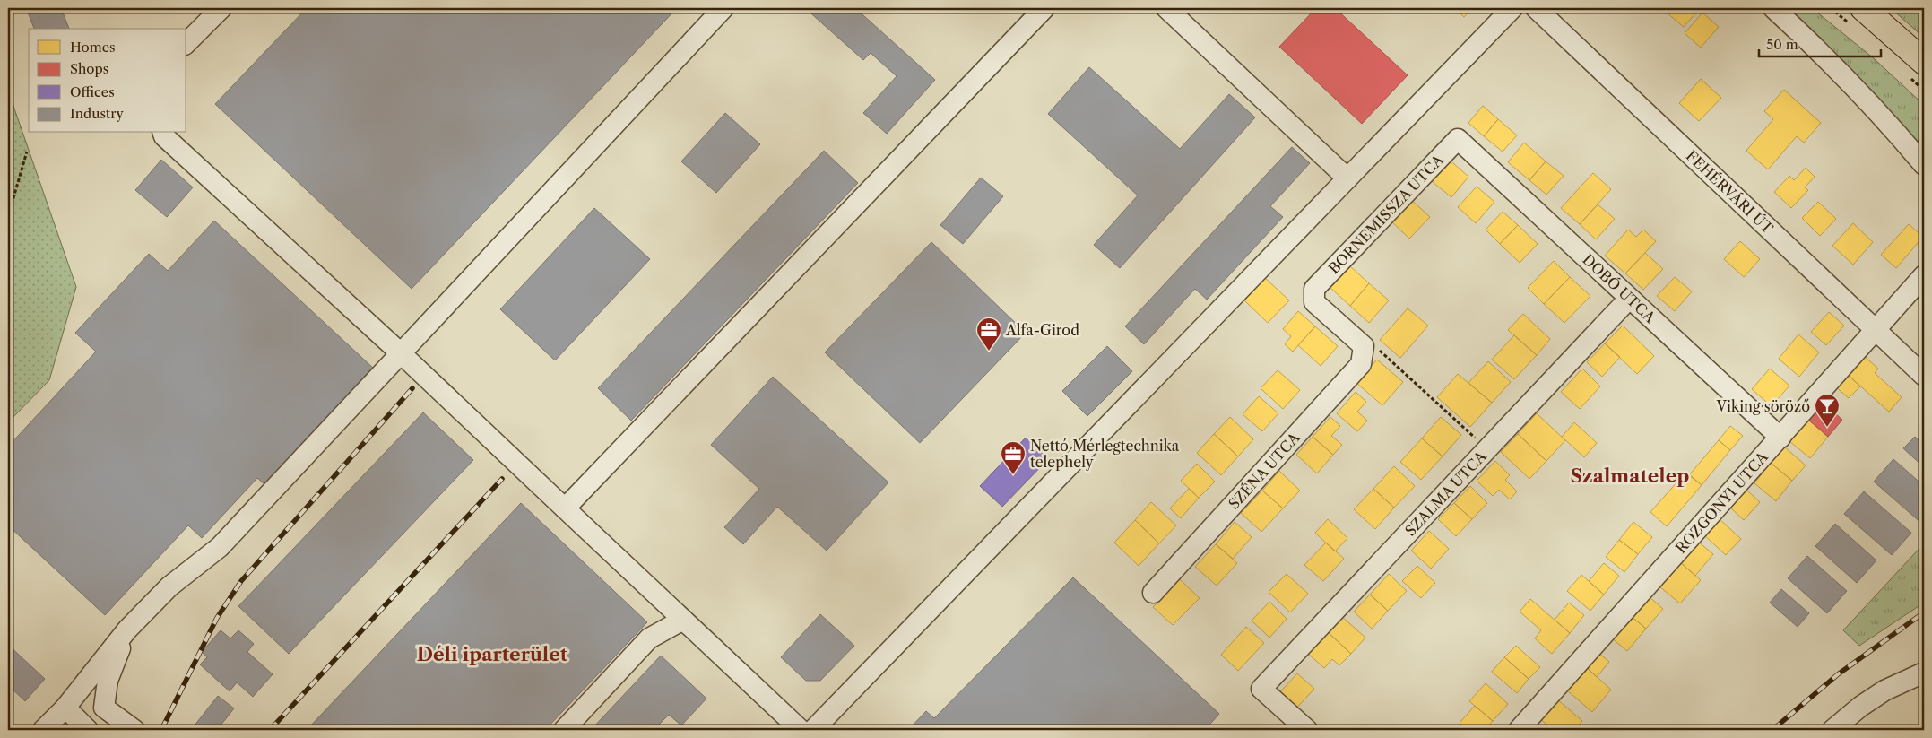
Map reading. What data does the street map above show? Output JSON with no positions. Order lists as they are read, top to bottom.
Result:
{
  "streets": {
    "street": [
      "FEHÉRVÁRI ÚT",
      "BORNEMISSZA UTCA",
      "DOBÓ UTCA",
      "SZÉNA UTCA",
      "SZALMA UTCA",
      "ROZGONYI UTCA"
    ]
  },
  "crossings": [
    ["FEHÉRVÁRI ÚT", "ROZGONYI UTCA"],
    ["BORNEMISSZA UTCA", "DOBÓ UTCA"],
    ["BORNEMISSZA UTCA", "SZÉNA UTCA"],
    ["DOBÓ UTCA", "SZALMA UTCA"],
    ["DOBÓ UTCA", "ROZGONYI UTCA"]
  ],
  "districts": ["Szalmatelep", "Déli iparterület"],
  "places": {
    "office": ["Alfa-Girod", "Nettó Mérlegtechnika telephely"],
    "bar": ["Viking söröző"]
  },
  "legend": [
    "Homes",
    "Shops",
    "Offices",
    "Industry"
  ],
  "scale_bar": "50 m"
}
